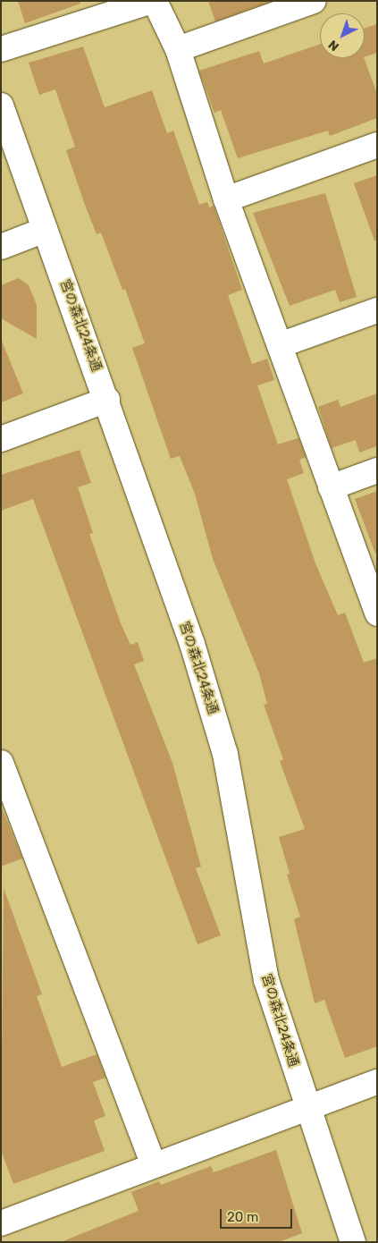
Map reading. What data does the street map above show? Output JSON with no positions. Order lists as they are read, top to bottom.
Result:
{
  "streets": {
    "street": ["宮の森北24条通"]
  },
  "scale_bar": "20 m",
  "north": "bottom left"
}
